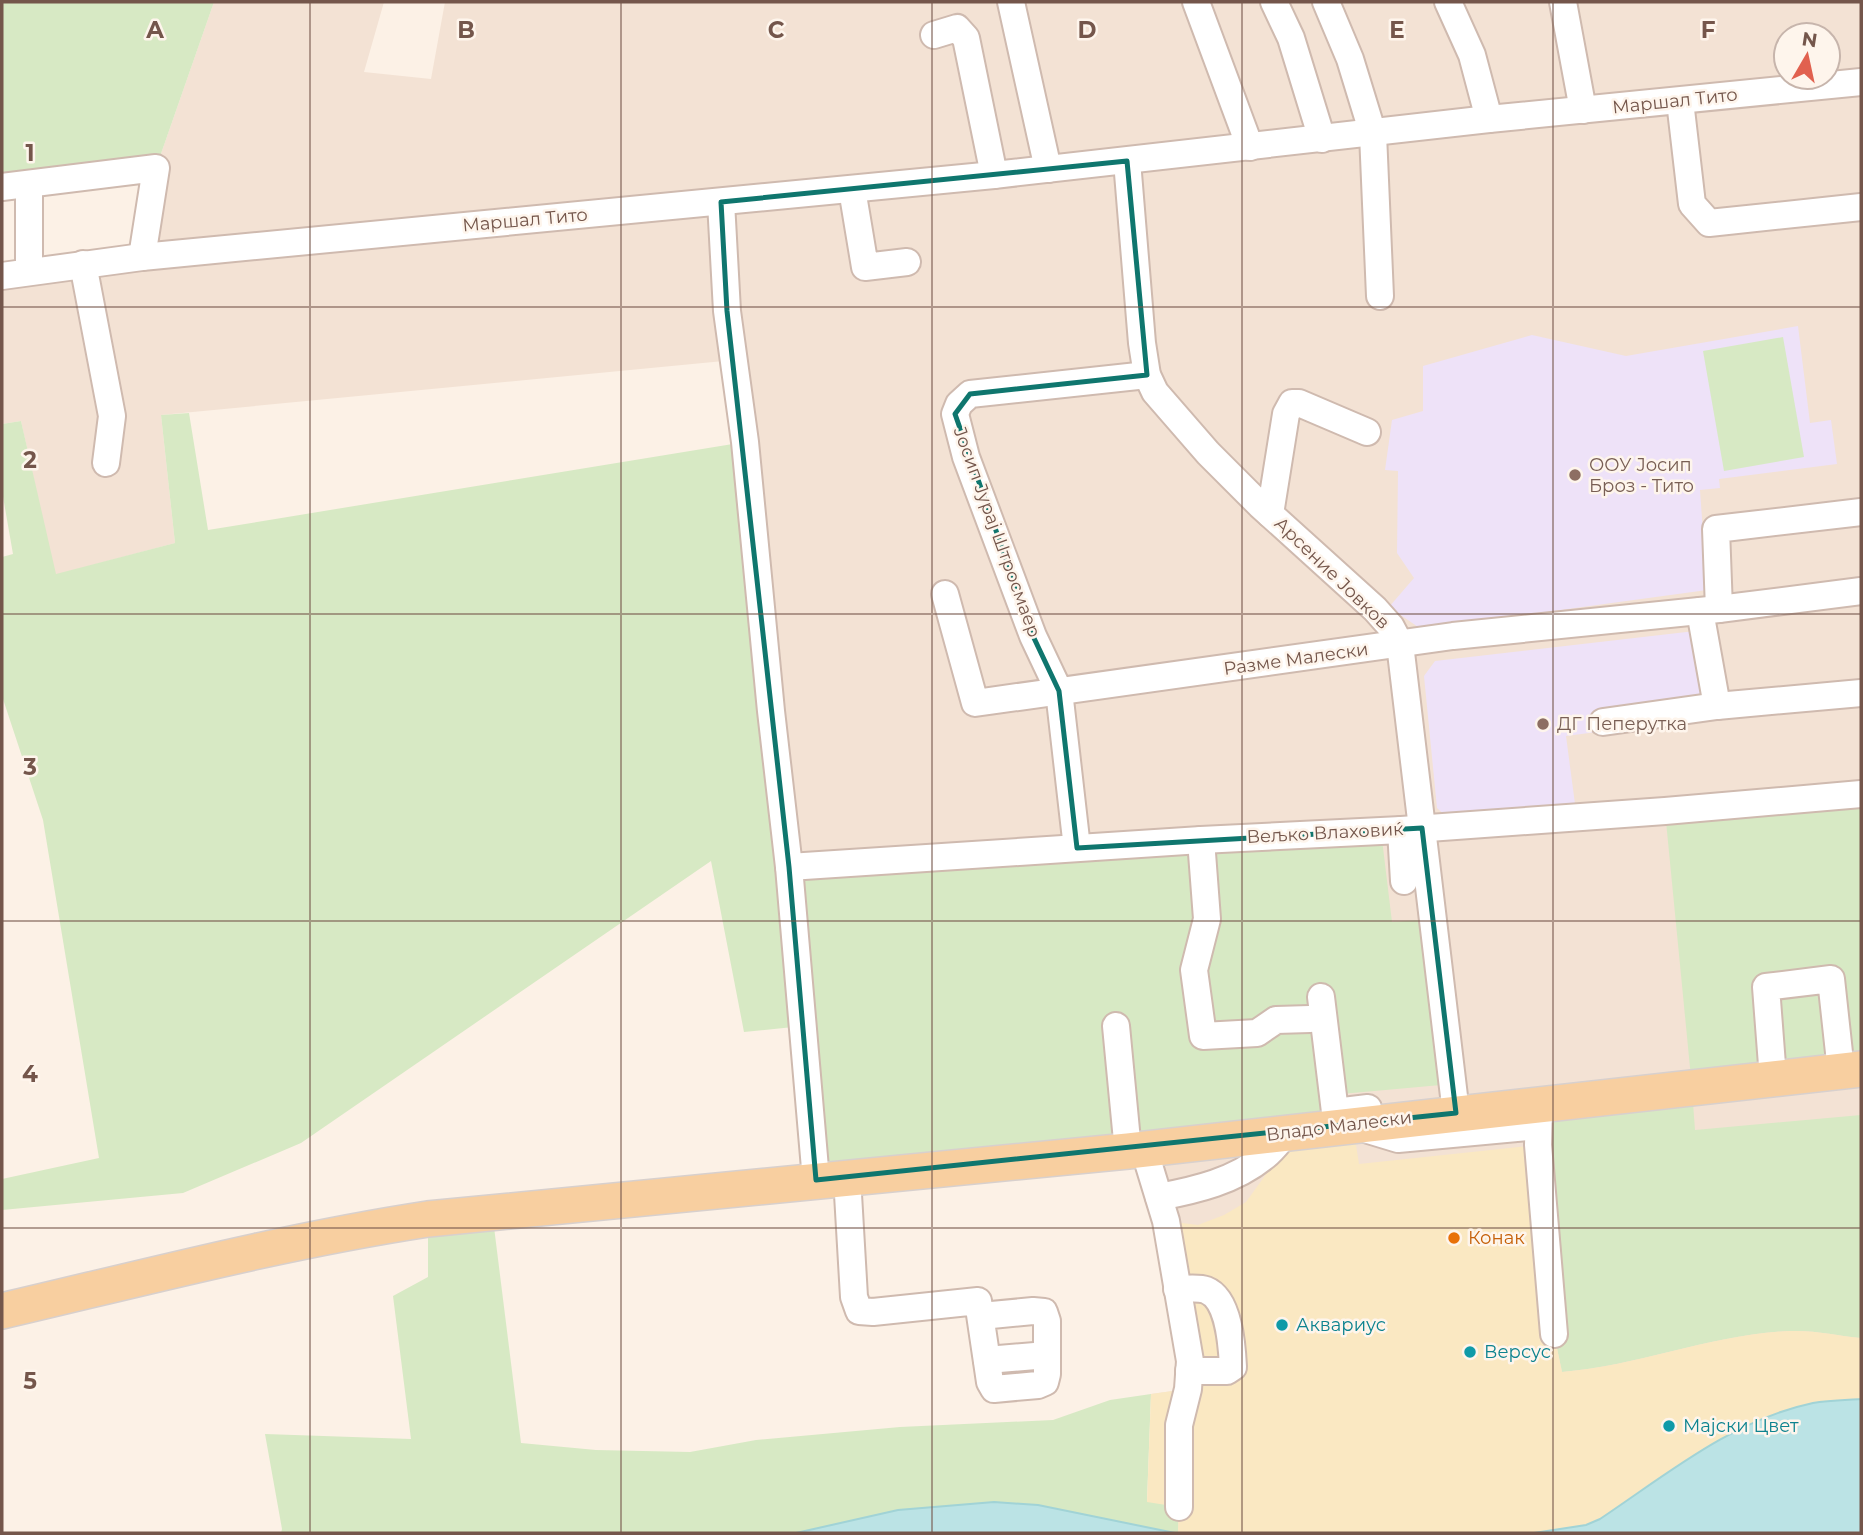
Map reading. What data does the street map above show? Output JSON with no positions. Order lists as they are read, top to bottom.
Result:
{
  "streets": {
    "main road": ["Владо Малески"],
    "street": [
      "Маршал Тито",
      "Јосип Јурај Штросмаер",
      "Арсение Јовков",
      "Разме Малески",
      "Вељко Влаховиќ"
    ]
  },
  "crossings": [
    ["Маршал Тито", "Арсение Јовков"],
    ["Јосип Јурај Штросмаер", "Арсение Јовков"],
    ["Јосип Јурај Штросмаер", "Разме Малески"],
    ["Јосип Јурај Штросмаер", "Вељко Влаховиќ"],
    ["Арсение Јовков", "Разме Малески"],
    ["Арсение Јовков", "Вељко Влаховиќ"],
    ["Арсение Јовков", "Владо Малески"]
  ],
  "places": [
    "ООУ Јосип Броз - Тито",
    "ДГ Пеперутка",
    "Конак",
    "Аквариус",
    "Версус",
    "Мајски Цвет"
  ],
  "north": "top",
  "grid": {
    "columns": [
      "A",
      "B",
      "C",
      "D",
      "E",
      "F"
    ],
    "rows": [
      "1",
      "2",
      "3",
      "4",
      "5"
    ]
  }
}
